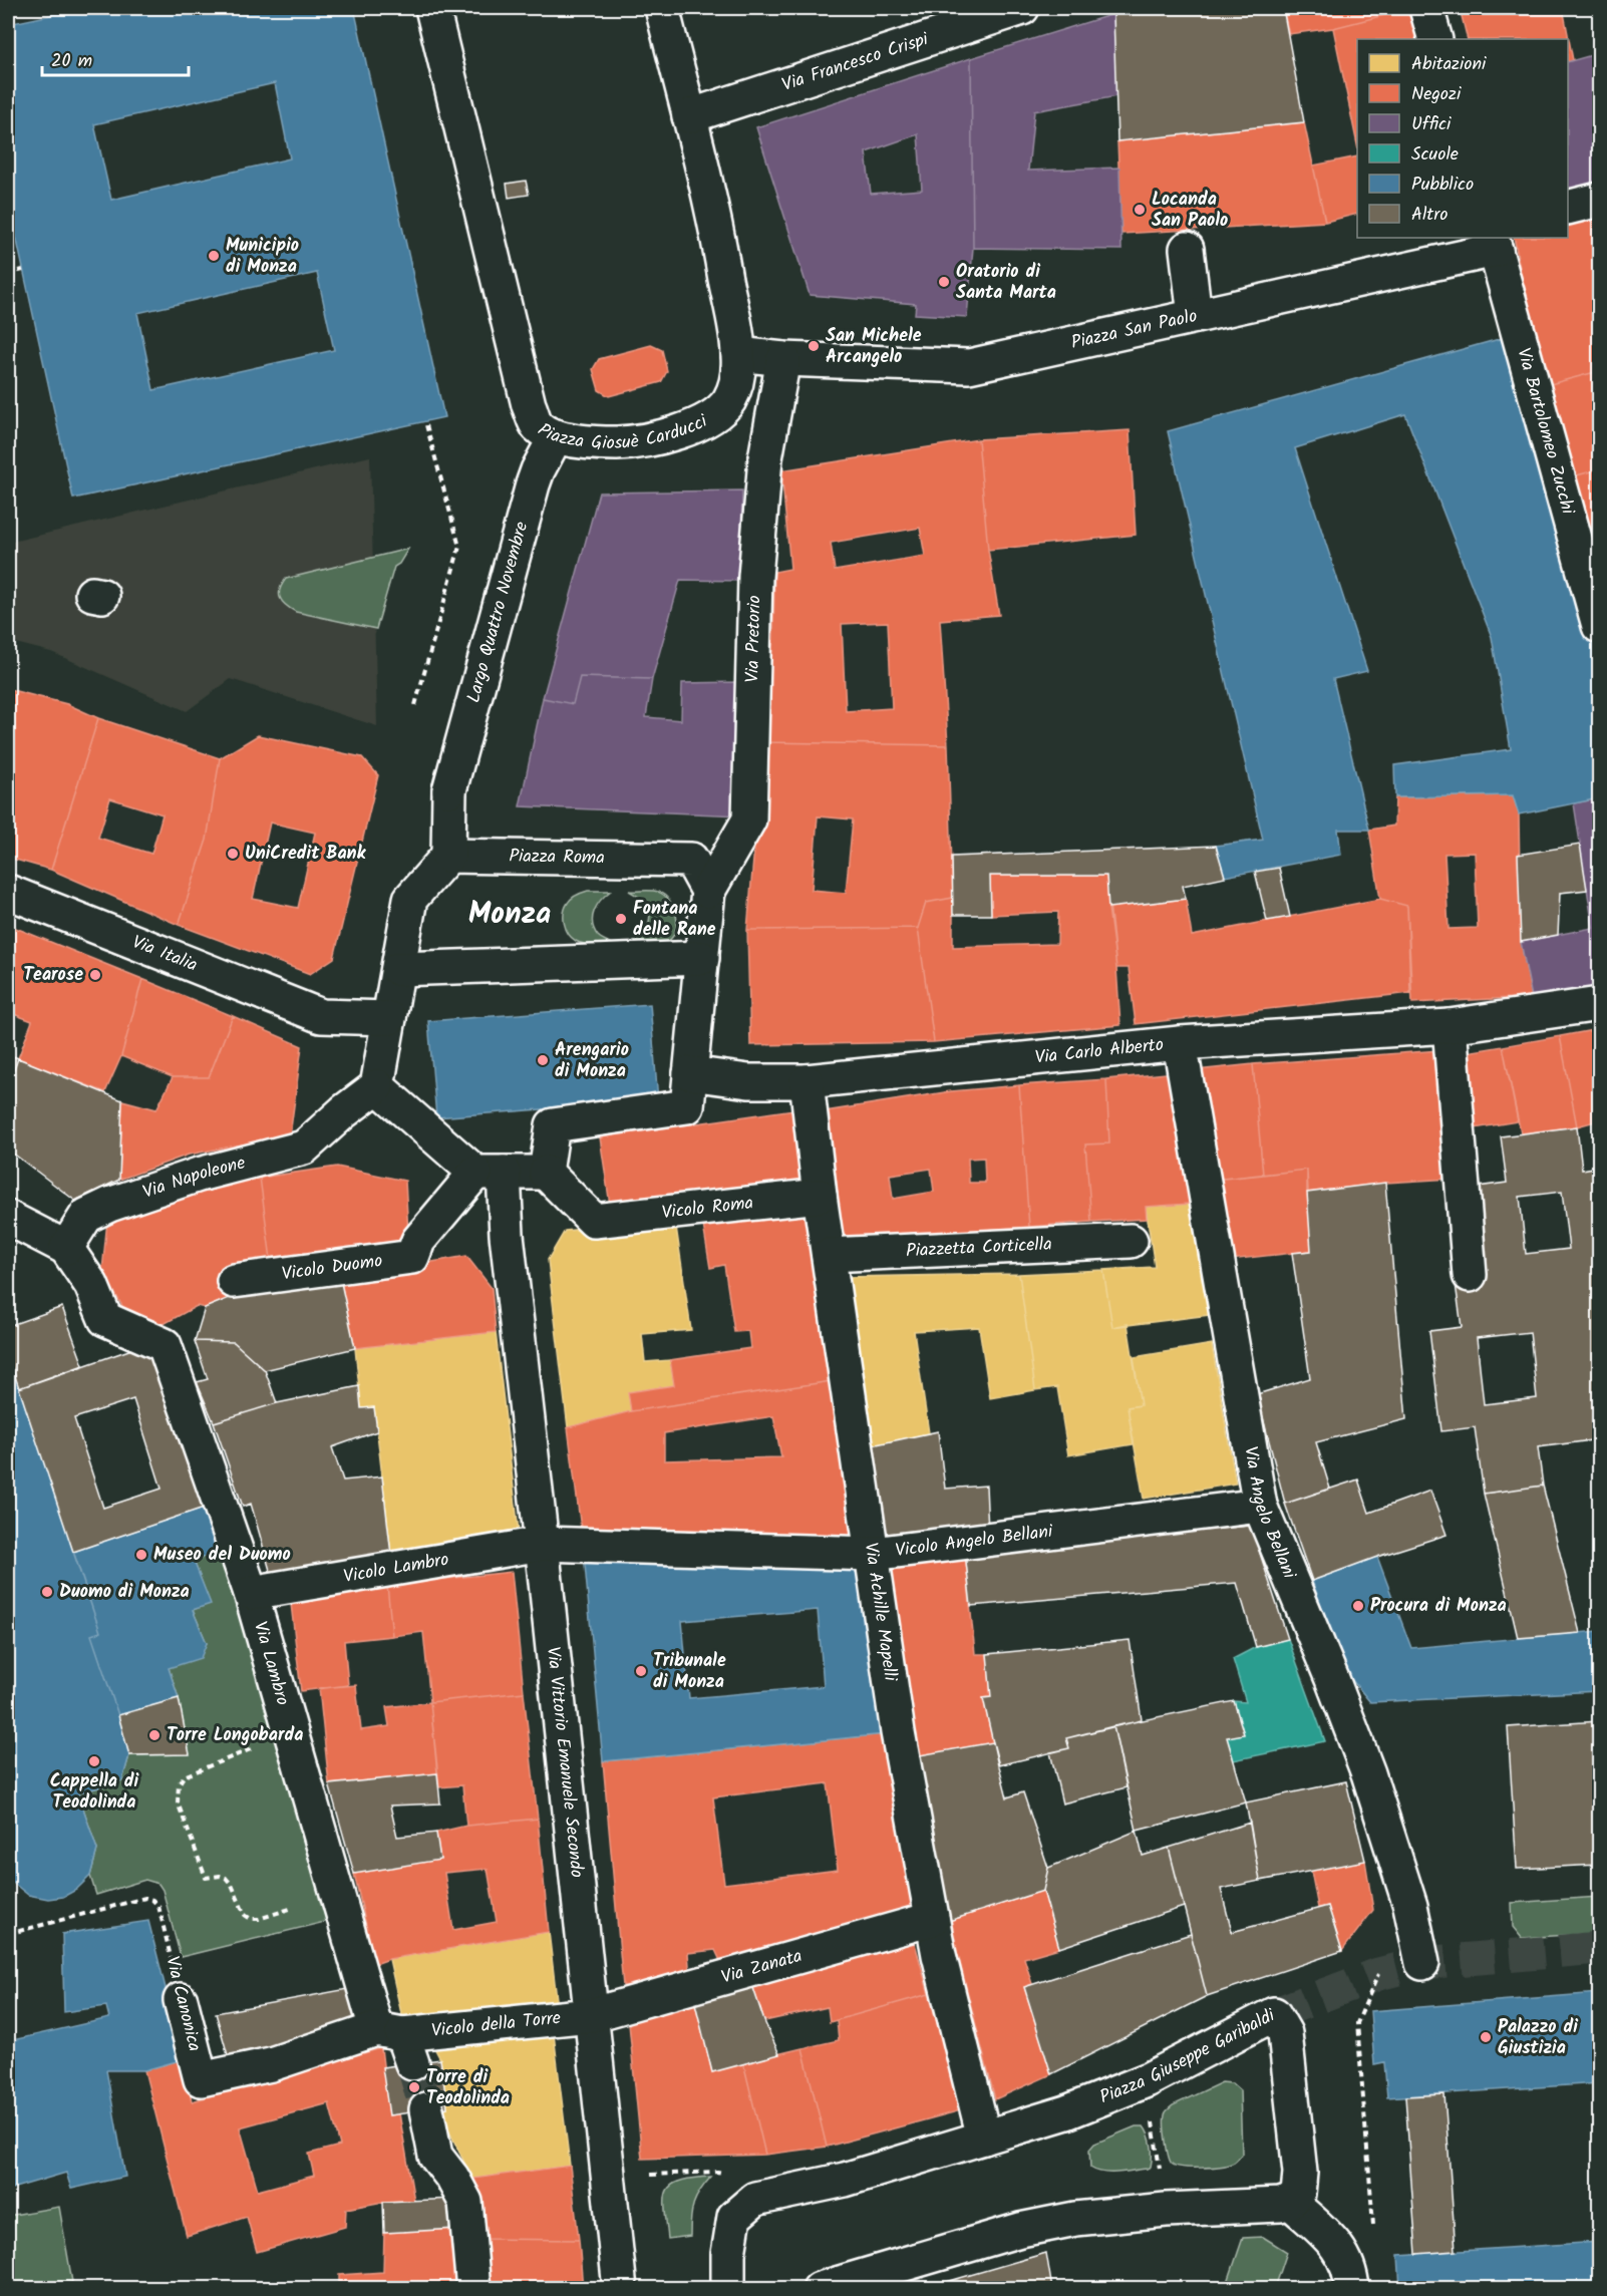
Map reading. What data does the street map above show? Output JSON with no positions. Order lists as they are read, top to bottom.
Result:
{
  "streets": {
    "street": [
      "Via Francesco Crispi",
      "Piazza San Paolo",
      "Piazza Giosuè Carducci",
      "Via Bartolomeo Zucchi",
      "Largo Quattro Novembre",
      "Via Pretorio",
      "Piazza Roma",
      "Via Italia",
      "Via Carlo Alberto",
      "Via Napoleone",
      "Vicolo Roma",
      "Piazzetta Corticella",
      "Vicolo Duomo",
      "Via Angelo Bellani",
      "Vicolo Angelo Bellani",
      "Vicolo Lambro",
      "Via Achille Mapelli",
      "Via Lambro",
      "Via Vittorio Emanuele Secondo",
      "Via Zanata",
      "Via Canonica",
      "Vicolo della Torre",
      "Piazza Giuseppe Garibaldi"
    ]
  },
  "crossings": [
    ["Via Francesco Crispi", "Piazza Giosuè Carducci"],
    ["Piazza San Paolo", "Piazza Giosuè Carducci"],
    ["Piazza San Paolo", "Via Bartolomeo Zucchi"],
    ["Piazza San Paolo", "Via Pretorio"],
    ["Piazza Giosuè Carducci", "Largo Quattro Novembre"],
    ["Piazza Giosuè Carducci", "Via Pretorio"],
    ["Largo Quattro Novembre", "Piazza Roma"],
    ["Via Pretorio", "Piazza Roma"],
    ["Via Carlo Alberto", "Via Angelo Bellani"],
    ["Via Carlo Alberto", "Via Achille Mapelli"],
    ["Via Napoleone", "Via Lambro"],
    ["Vicolo Roma", "Via Achille Mapelli"],
    ["Piazzetta Corticella", "Via Achille Mapelli"],
    ["Vicolo Duomo", "Via Vittorio Emanuele Secondo"],
    ["Via Angelo Bellani", "Vicolo Angelo Bellani"],
    ["Vicolo Angelo Bellani", "Vicolo Lambro"],
    ["Vicolo Angelo Bellani", "Via Achille Mapelli"],
    ["Vicolo Angelo Bellani", "Via Vittorio Emanuele Secondo"],
    ["Vicolo Lambro", "Via Lambro"],
    ["Vicolo Lambro", "Via Vittorio Emanuele Secondo"],
    ["Via Achille Mapelli", "Via Zanata"],
    ["Via Achille Mapelli", "Piazza Giuseppe Garibaldi"],
    ["Via Lambro", "Via Canonica"],
    ["Via Lambro", "Vicolo della Torre"],
    ["Via Vittorio Emanuele Secondo", "Via Zanata"],
    ["Via Vittorio Emanuele Secondo", "Vicolo della Torre"],
    ["Via Zanata", "Vicolo della Torre"],
    ["Via Canonica", "Vicolo della Torre"]
  ],
  "districts": ["Monza"],
  "places": [
    "Locanda San Paolo",
    "Municipio di Monza",
    "Oratorio di Santa Marta",
    "San Michele Arcangelo",
    "UniCredit Bank",
    "Fontana delle Rane",
    "Tearose",
    "Arengario di Monza",
    "Museo del Duomo",
    "Duomo di Monza",
    "Procura di Monza",
    "Tribunale di Monza",
    "Torre Longobarda",
    "Cappella di Teodolinda",
    "Palazzo di Giustizia",
    "Torre di Teodolinda"
  ],
  "legend": [
    "Abitazioni",
    "Negozi",
    "Uffici",
    "Scuole",
    "Pubblico",
    "Altro"
  ],
  "scale_bar": "20 m"
}
